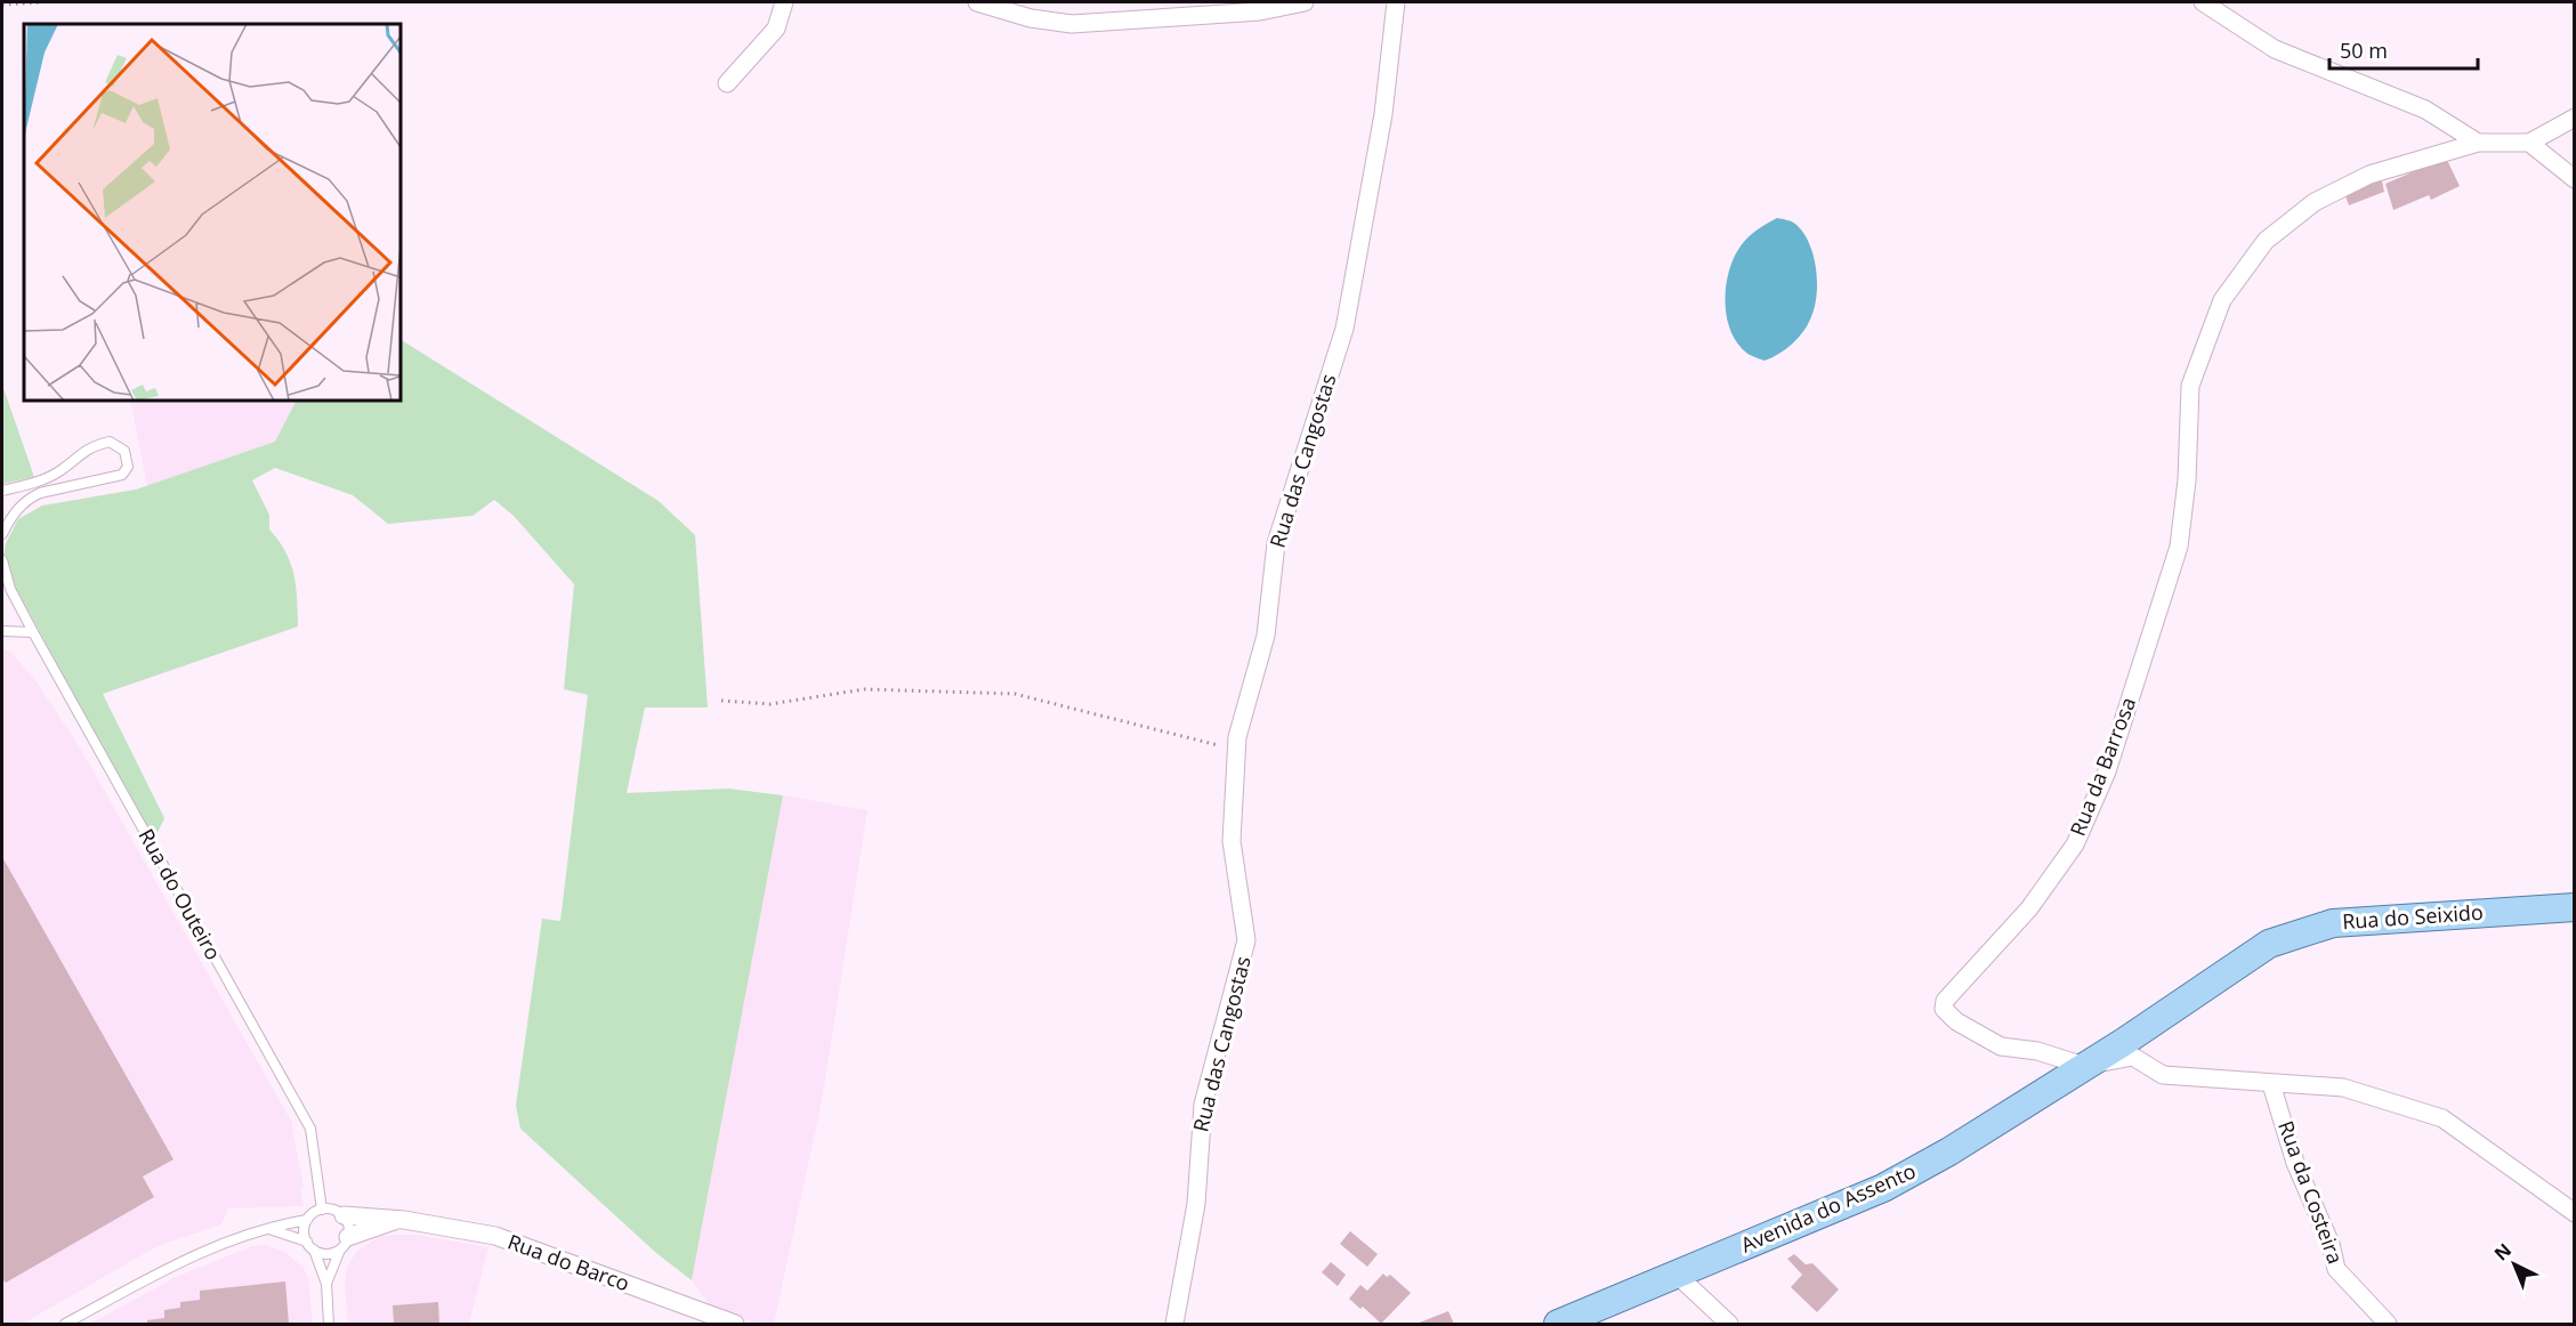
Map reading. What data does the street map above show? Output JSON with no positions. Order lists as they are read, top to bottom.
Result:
{
  "streets": {
    "main road": ["Rua do Seixido", "Avenida do Assento"],
    "street": [
      "Rua das Cangostas",
      "Rua da Barrosa",
      "Rua da Costeira",
      "Rua do Barco"
    ],
    "lane": ["Rua do Outeiro"]
  },
  "crossings": [
    ["Rua da Barrosa", "Rua do Seixido"],
    ["Rua da Barrosa", "Rua da Costeira"],
    ["Rua da Barrosa", "Avenida do Assento"],
    ["Rua do Outeiro", "Rua do Barco"],
    ["Rua do Seixido", "Avenida do Assento"]
  ],
  "scale_bar": "50 m",
  "north": "top left"
}
